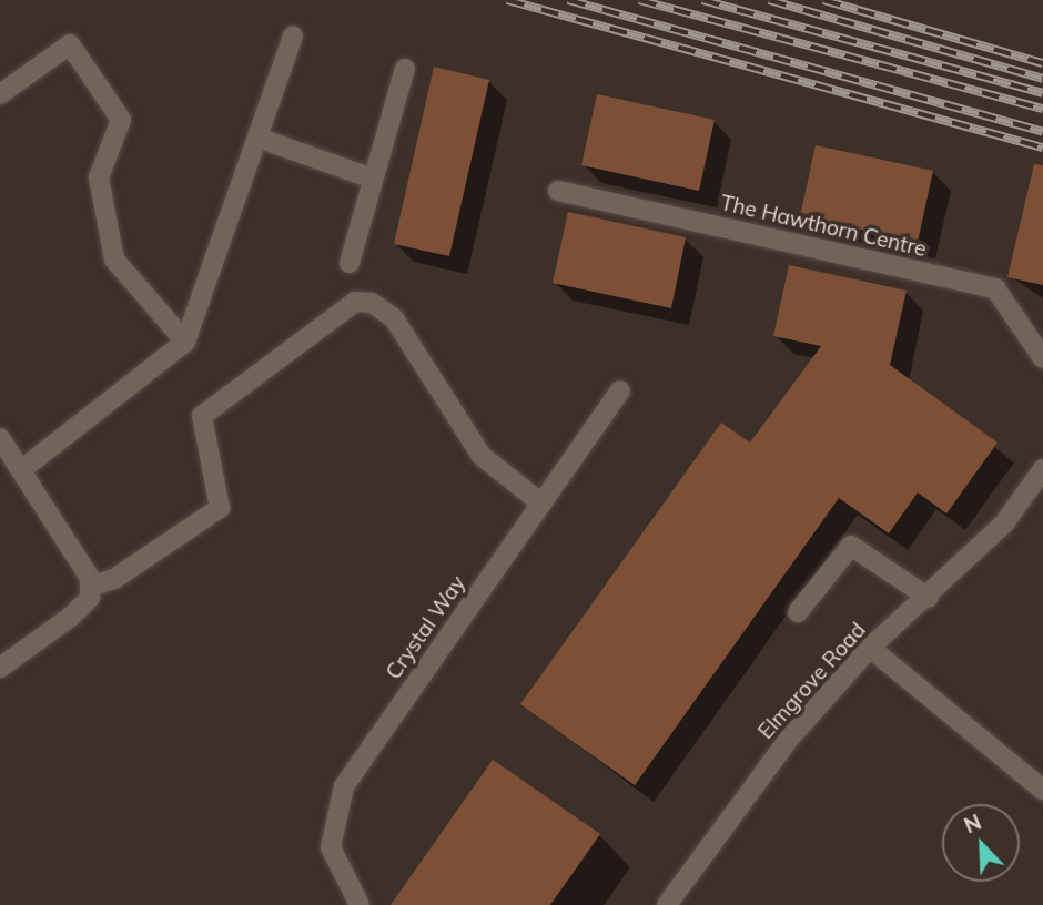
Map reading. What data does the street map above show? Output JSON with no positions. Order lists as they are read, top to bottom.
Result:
{
  "streets": {
    "street": ["The Hawthorn Centre", "Crystal Way", "Elmgrove Road"]
  },
  "north": "top left"
}
